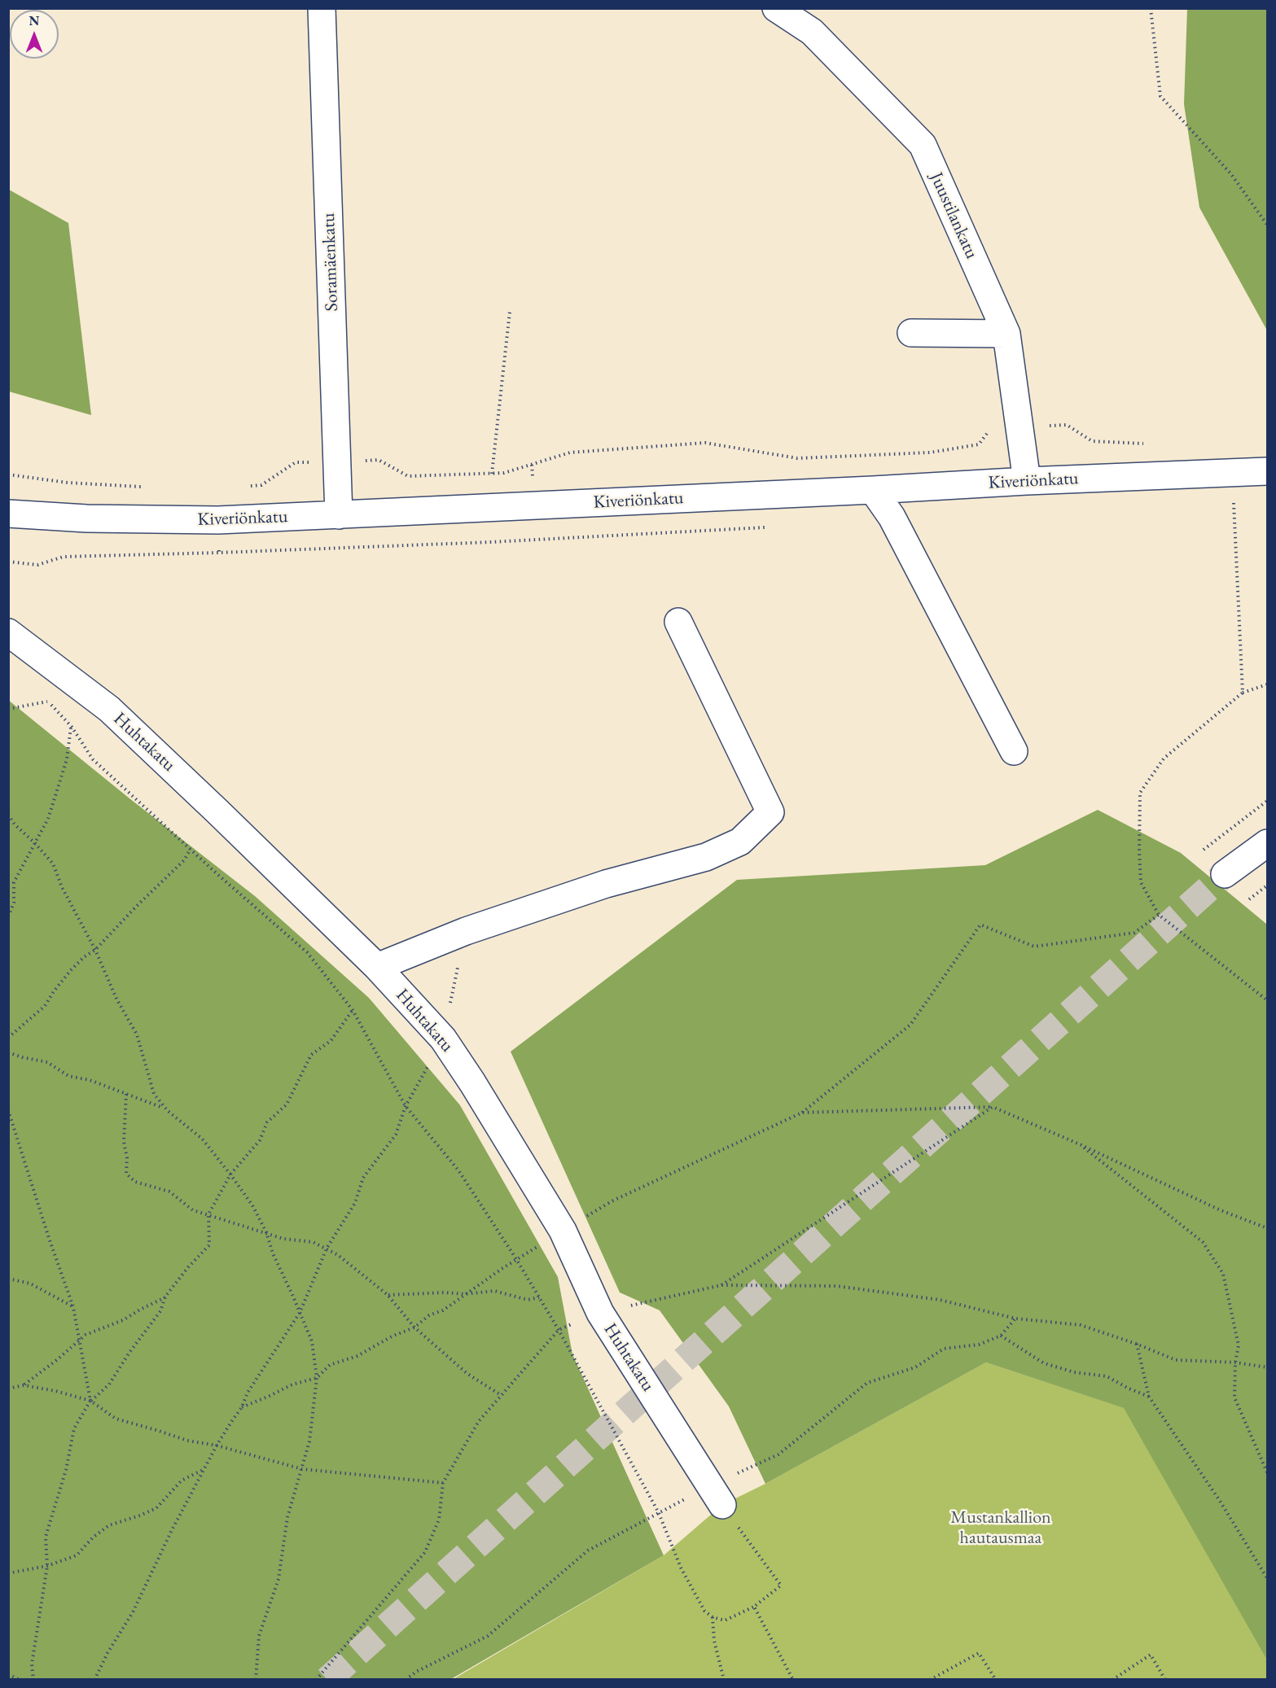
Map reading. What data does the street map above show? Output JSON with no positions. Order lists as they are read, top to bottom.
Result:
{
  "streets": {
    "street": [
      "Juustilankatu",
      "Soramäenkatu",
      "Kiveriönkatu",
      "Huhtakatu"
    ]
  },
  "crossings": [
    ["Juustilankatu", "Kiveriönkatu"],
    ["Soramäenkatu", "Kiveriönkatu"]
  ],
  "parks": ["Mustankallion hautausmaa"],
  "north": "top"
}
